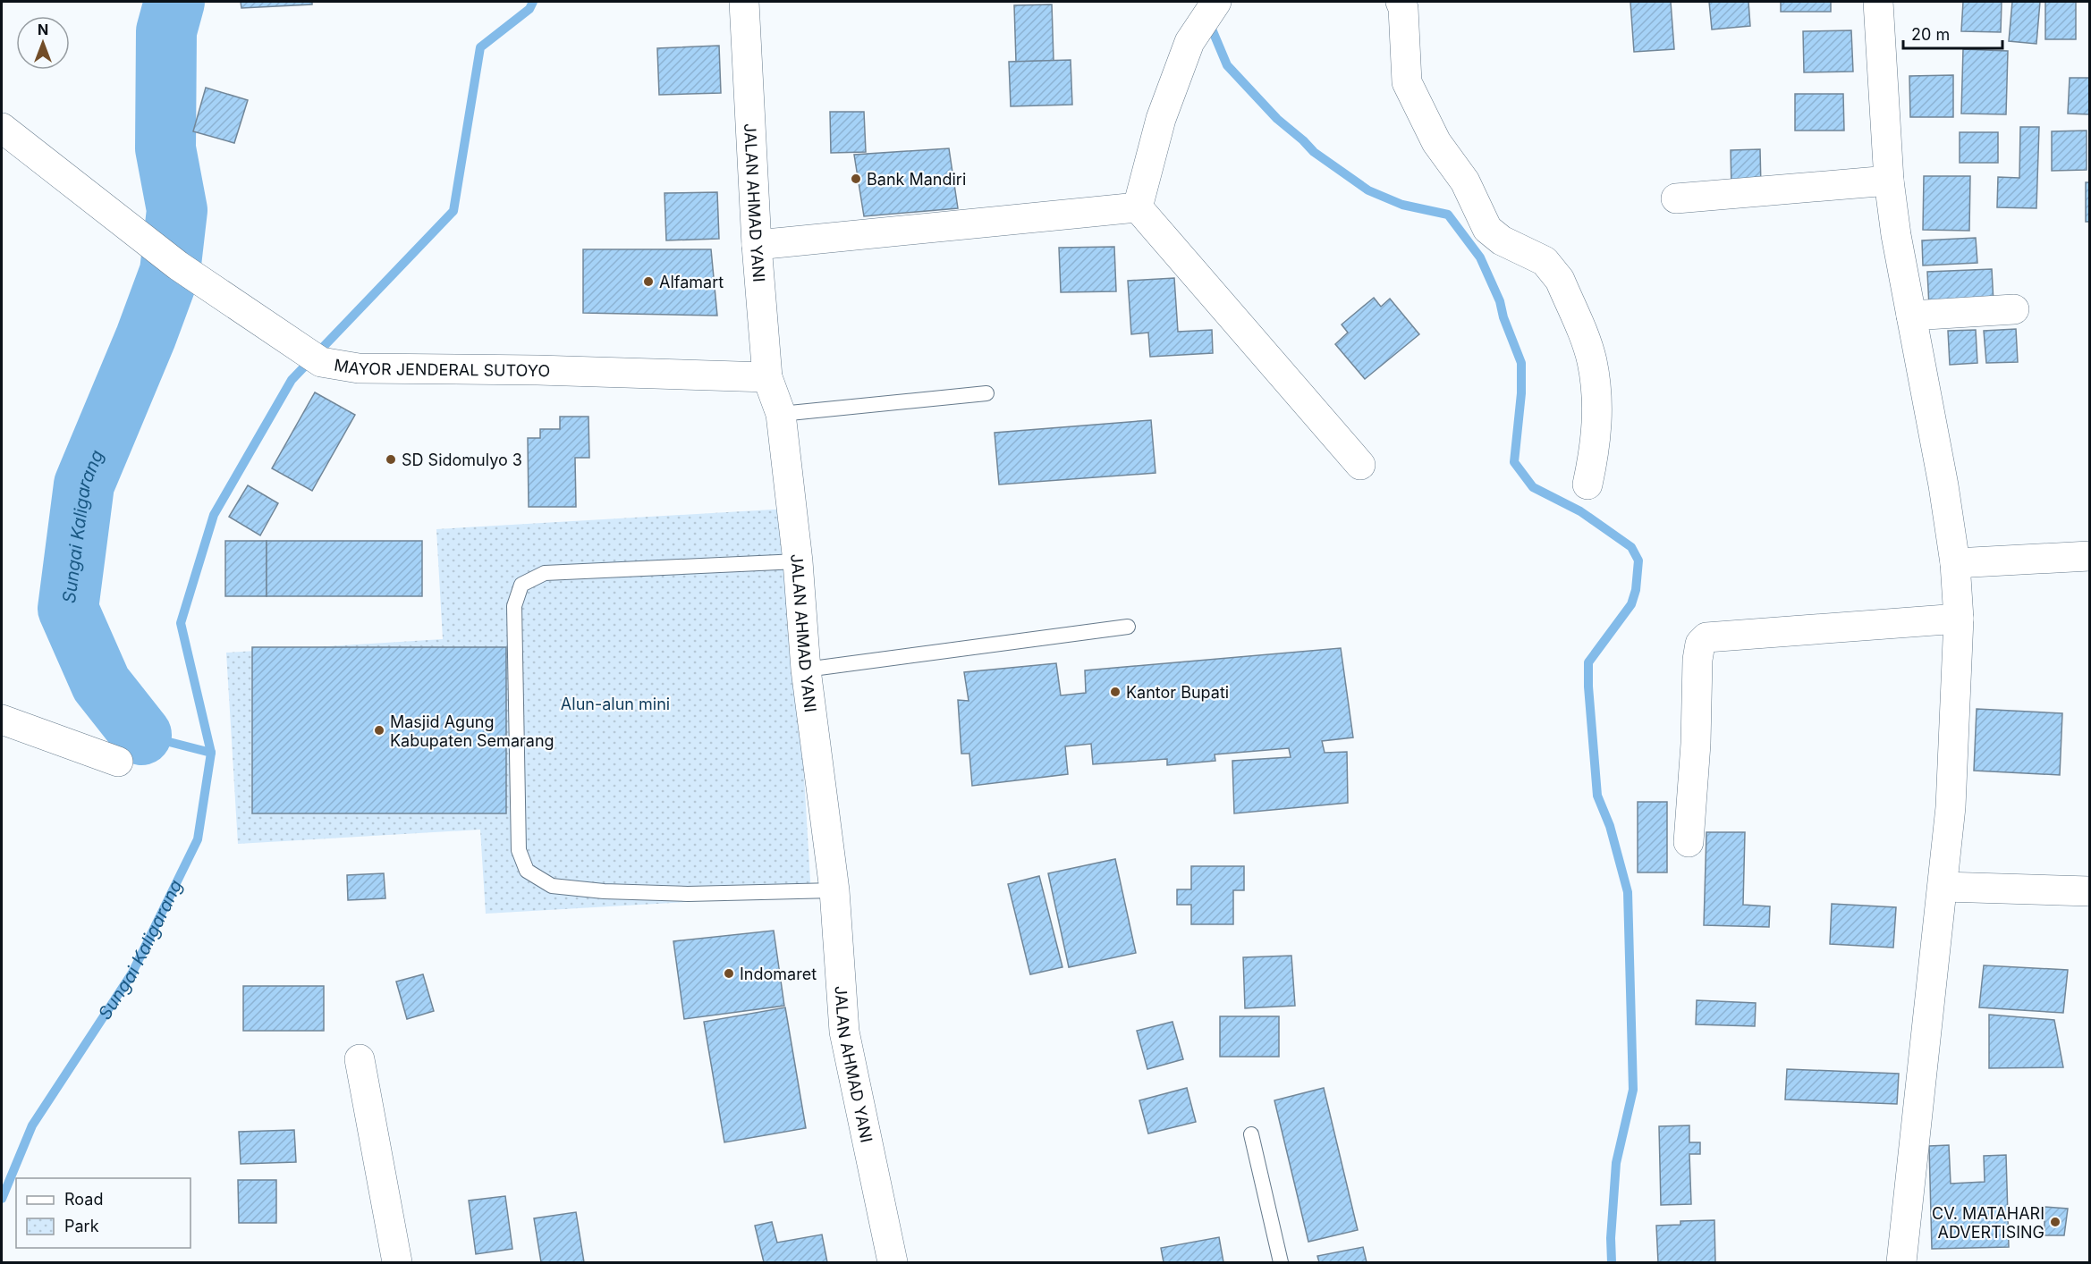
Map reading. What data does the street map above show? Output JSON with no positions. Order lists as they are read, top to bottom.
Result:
{
  "streets": {
    "street": ["JALAN AHMAD YANI", "MAYOR JENDERAL SUTOYO"]
  },
  "crossings": [
    ["JALAN AHMAD YANI", "MAYOR JENDERAL SUTOYO"]
  ],
  "water": ["Sungai Kaligarang"],
  "parks": ["Alun-alun mini"],
  "places": [
    "Bank Mandiri",
    "Alfamart",
    "SD Sidomulyo 3",
    "Kantor Bupati",
    "Masjid Agung Kabupaten Semarang",
    "Indomaret",
    "CV. MATAHARI ADVERTISING"
  ],
  "legend": ["Road", "Park"],
  "scale_bar": "20 m",
  "north": "top"
}
